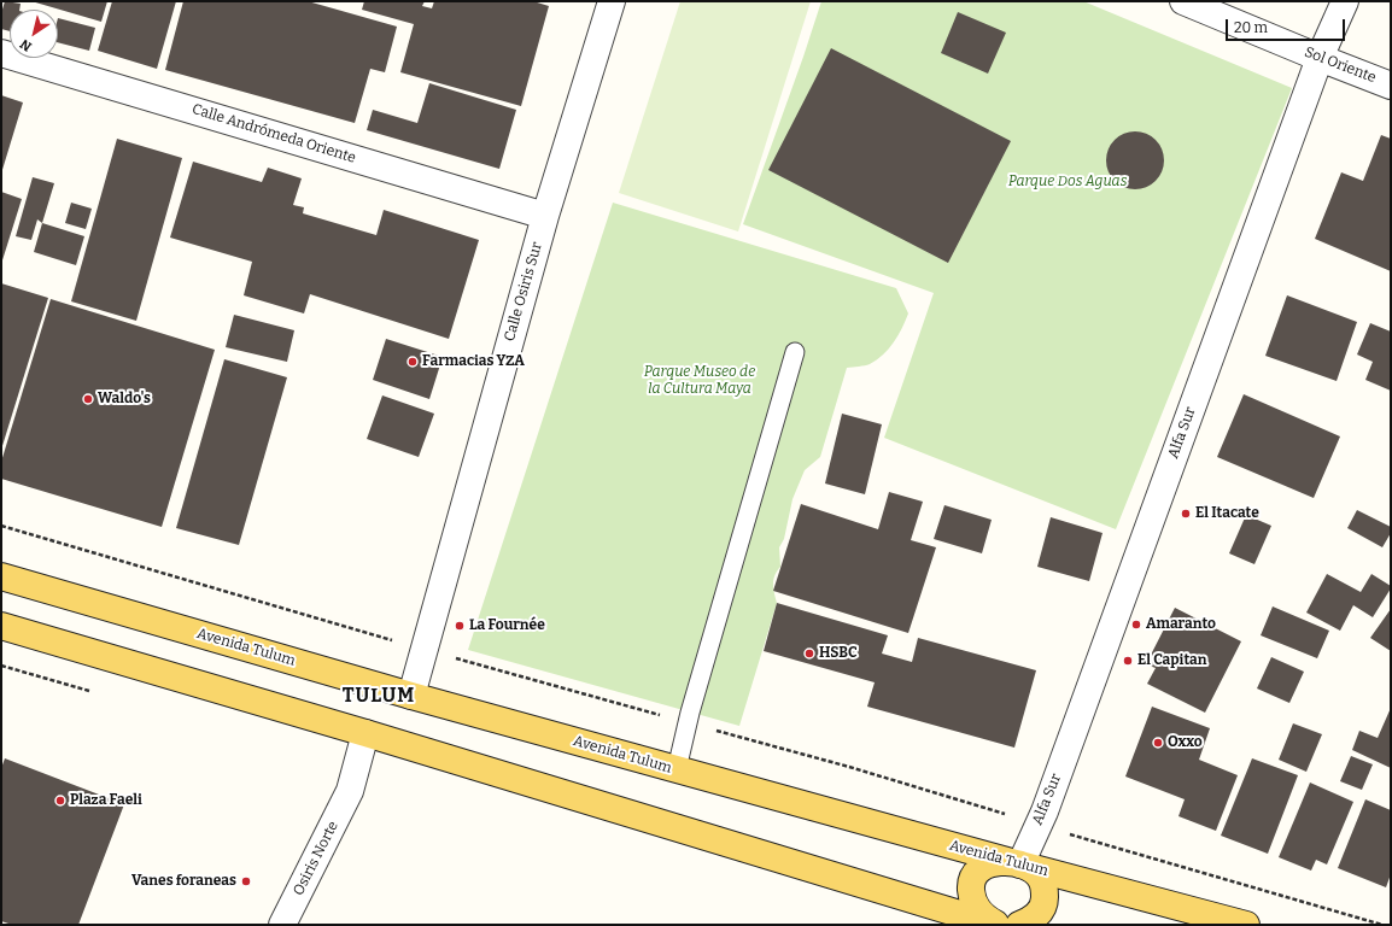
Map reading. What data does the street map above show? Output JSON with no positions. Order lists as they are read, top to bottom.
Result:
{
  "streets": {
    "main road": ["Avenida Tulum"],
    "street": [
      "Sol Oriente",
      "Calle Andrómeda Oriente",
      "Calle Osiris Sur",
      "Alfa Sur",
      "Osiris Norte"
    ]
  },
  "crossings": [
    ["Sol Oriente", "Alfa Sur"],
    ["Calle Andrómeda Oriente", "Calle Osiris Sur"],
    ["Calle Osiris Sur", "Avenida Tulum"],
    ["Alfa Sur", "Avenida Tulum"]
  ],
  "districts": ["TULUM"],
  "parks": ["Parque Dos Aguas", "Parque Museo de la Cultura Maya"],
  "places": [
    "Farmacias YZA",
    "Waldo's",
    "El Itacate",
    "Amaranto",
    "La Fournée",
    "HSBC",
    "El Capitan",
    "Oxxo",
    "Plaza Faeli",
    "Vanes foraneas"
  ],
  "scale_bar": "20 m",
  "north": "bottom left"
}
